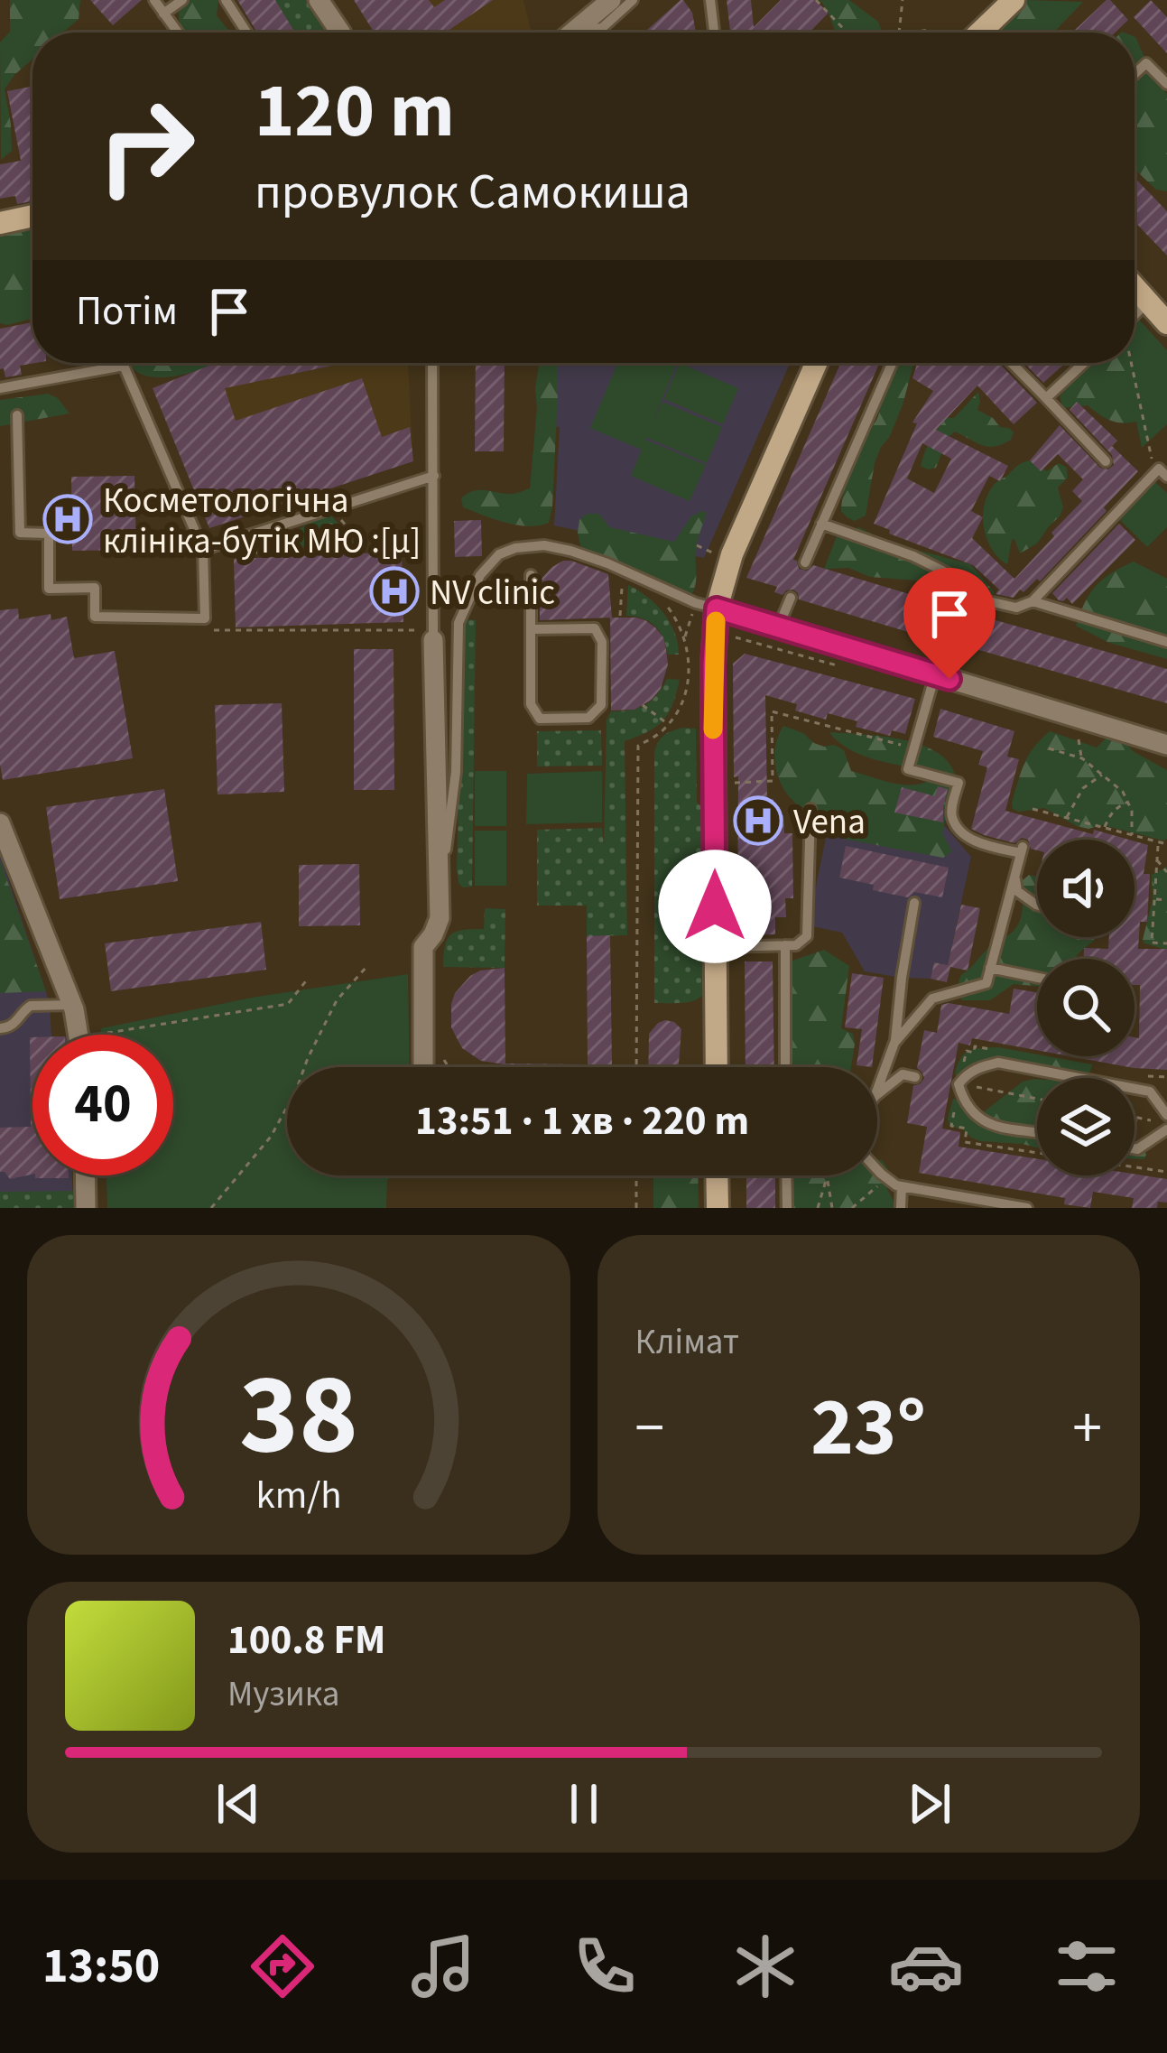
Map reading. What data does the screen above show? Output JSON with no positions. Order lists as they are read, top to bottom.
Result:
{
  "places": {
    "hospital": ["Косметологічна клініка-бутік МЮ :[μ]", "NV clinic", "Vena"]
  },
  "page": {
    "turn": ["120 m", "провулок Самокиша"],
    "then": "Потім",
    "limit": "40",
    "trip": "13:51 · 1 хв · 220 m",
    "tile": "Клімат",
    "heat": ["−", "23°", "+"],
    "song": ["100.8 FM", "Музика"],
    "tabs": "13:50",
    "gauge": ["38", "km/h"]
  }
}
